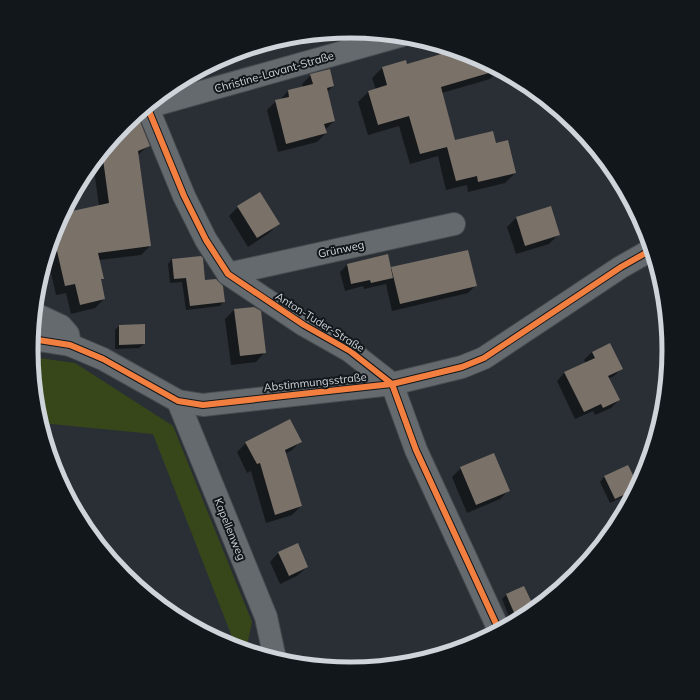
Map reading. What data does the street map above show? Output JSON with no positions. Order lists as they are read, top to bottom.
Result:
{
  "streets": {
    "street": [
      "Christine-Lavant-Straße",
      "Grünweg",
      "Anton-Tuder-Straße",
      "Abstimmungsstraße",
      "Kapellenweg"
    ]
  },
  "crossings": [
    ["Grünweg", "Anton-Tuder-Straße"],
    ["Anton-Tuder-Straße", "Abstimmungsstraße"],
    ["Abstimmungsstraße", "Kapellenweg"]
  ]
}
